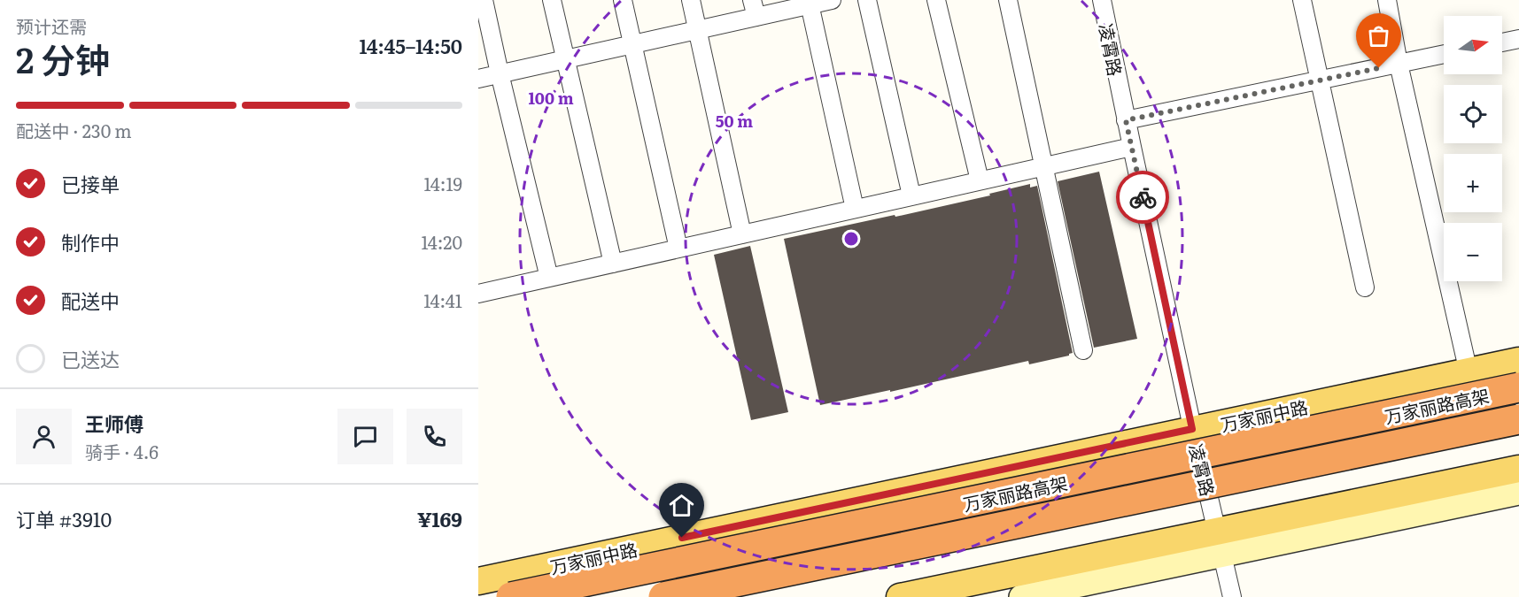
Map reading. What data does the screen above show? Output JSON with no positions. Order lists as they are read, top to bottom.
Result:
{
  "streets": {
    "highway": ["万家丽路高架"],
    "main road": ["万家丽中路"],
    "street": ["凌霄路"]
  },
  "crossings": [
    ["凌霄路", "万家丽中路"]
  ],
  "north": "right",
  "page": {
    "heading": ["2 分钟", "预计还需", "14:45–14:50"],
    "panel": [
      "王师傅",
      "骑手 · 4.6",
      "订单 #3910",
      "¥169"
    ],
    "map_buttons": ["+", "−"],
    "bar": "配送中 · 230 m",
    "list": [
      ["已接单", "14:19"],
      ["制作中", "14:20"],
      ["配送中", "14:41"],
      "已送达"
    ]
  },
  "rings": ["100 m", "50 m"]
}
